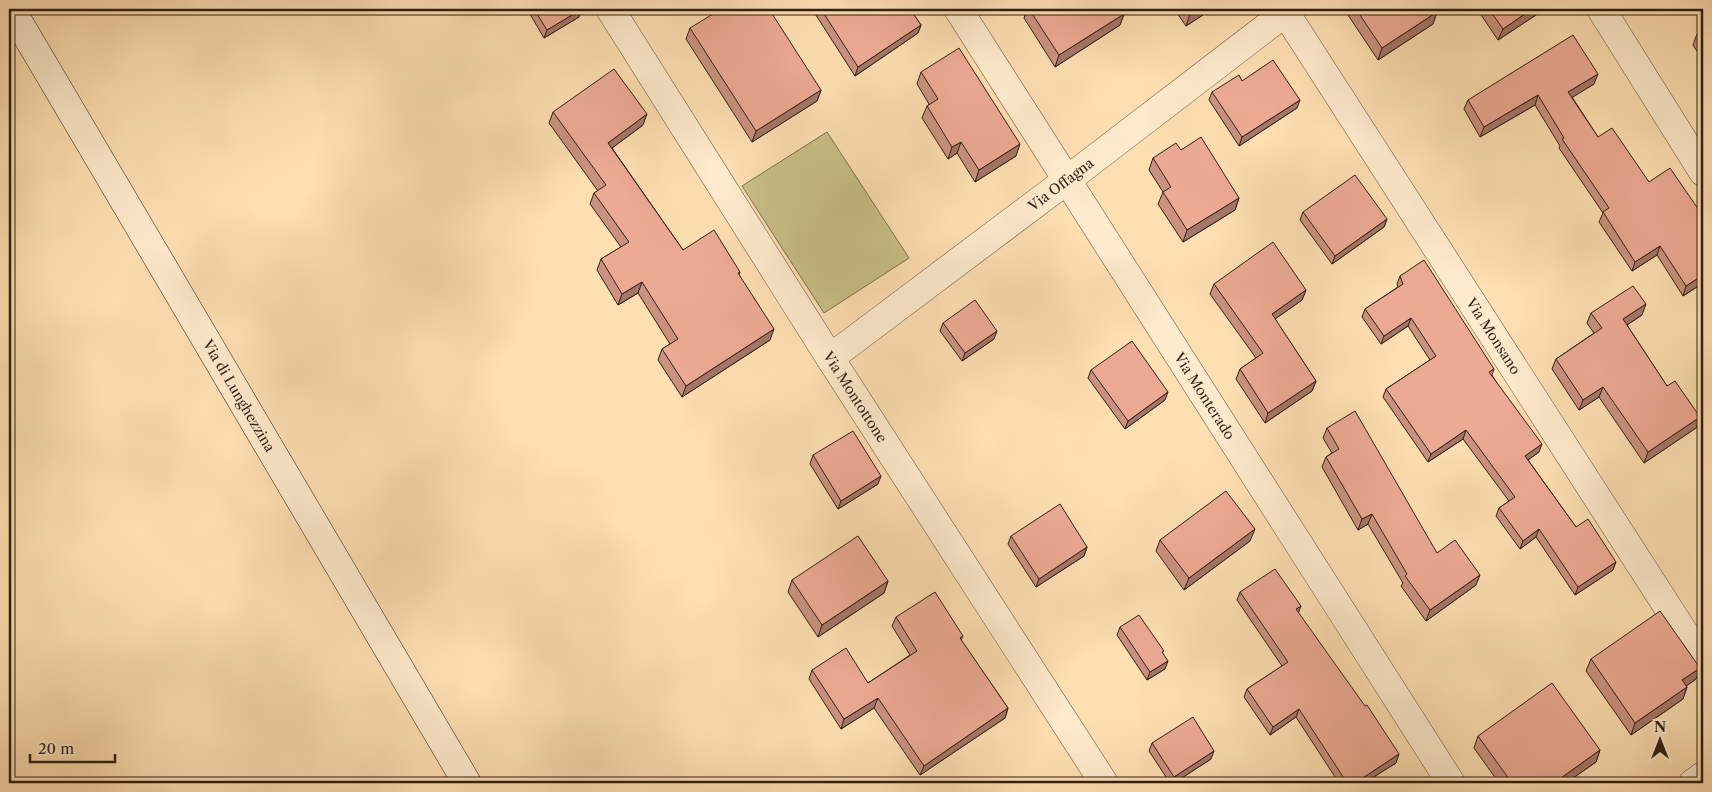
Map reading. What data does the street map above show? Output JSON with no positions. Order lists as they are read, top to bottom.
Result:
{
  "streets": {
    "street": [
      "Via Offagna",
      "Via Monsano",
      "Via di Lunghezzina",
      "Via Monterado",
      "Via Montottone"
    ]
  },
  "crossings": [
    ["Via Offagna", "Via Monsano"],
    ["Via Offagna", "Via Monterado"],
    ["Via Offagna", "Via Montottone"]
  ],
  "scale_bar": "20 m",
  "north": "top"
}
